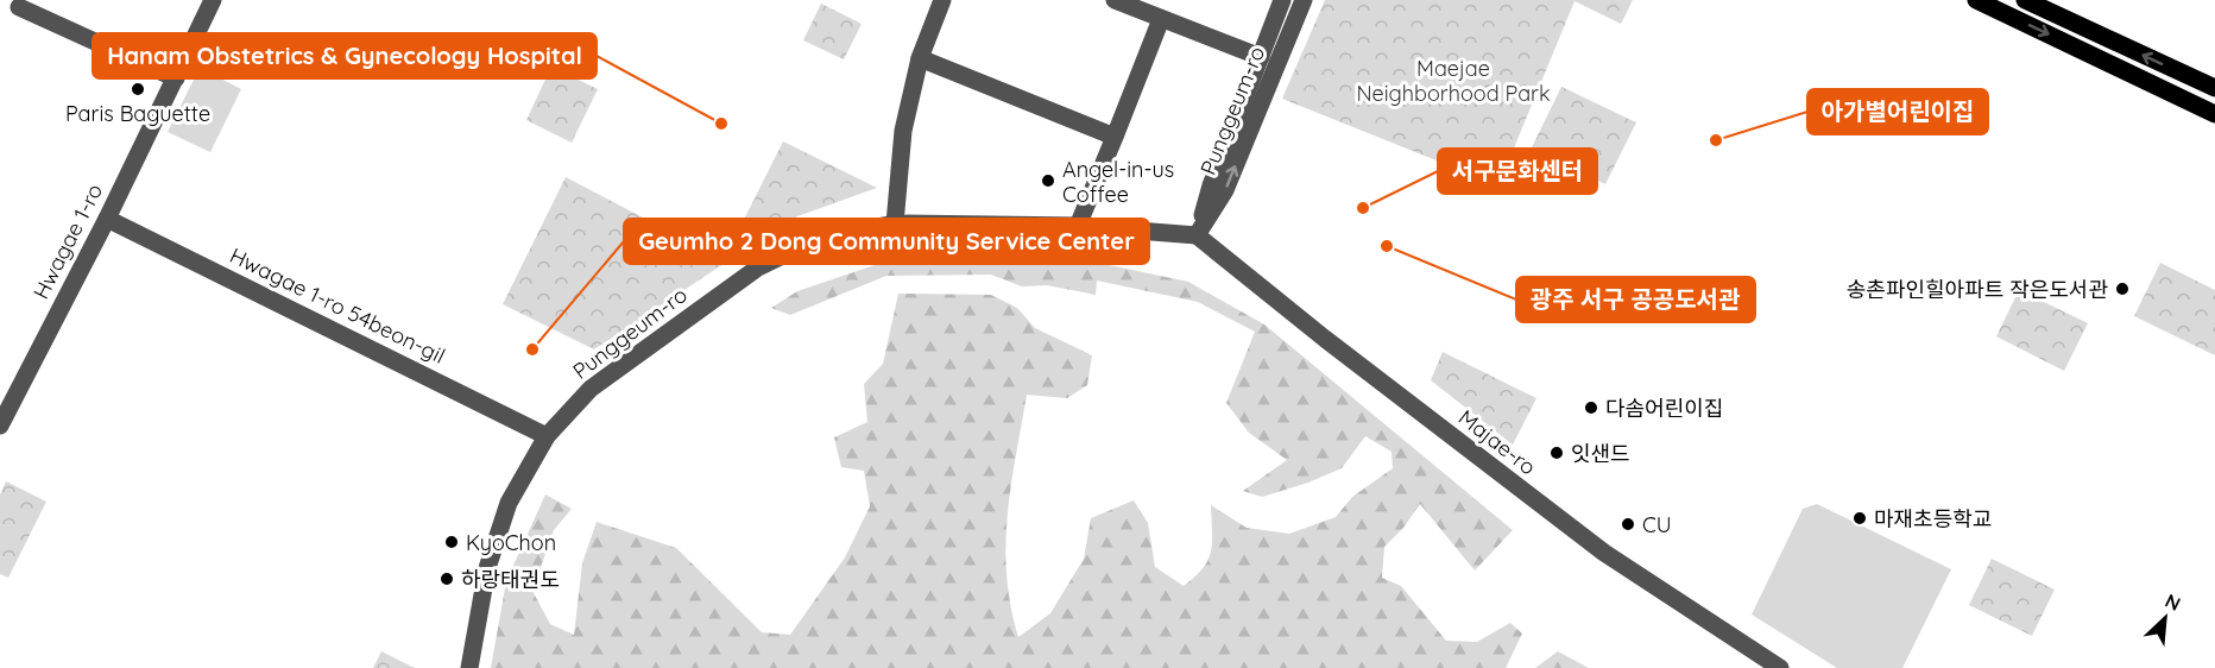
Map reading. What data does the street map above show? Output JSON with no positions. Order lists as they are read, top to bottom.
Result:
{
  "streets": {
    "street": [
      "Punggeum-ro",
      "Hwagae 1-ro",
      "Hwagae 1-ro 54beon-gil",
      "Majae-ro"
    ]
  },
  "crossings": [
    ["Punggeum-ro", "Hwagae 1-ro 54beon-gil"],
    ["Punggeum-ro", "Majae-ro"],
    ["Hwagae 1-ro", "Hwagae 1-ro 54beon-gil"]
  ],
  "parks": ["Maejae Neighborhood Park"],
  "places": [
    "Paris Baguette",
    "Hanam Obstetrics & Gynecology Hospital",
    "아가별어린이집",
    "Angel-in-us Coffee",
    "서구문화센터",
    "광주 서구 공공도서관",
    "송촌파인힐아파트 작은도서관",
    "Geumho 2 Dong Community Service Center",
    "다솜어린이집",
    "잇샌드",
    "마재초등학교",
    "CU",
    "KyoChon",
    "하랑태권도"
  ],
  "north": "top right"
}
